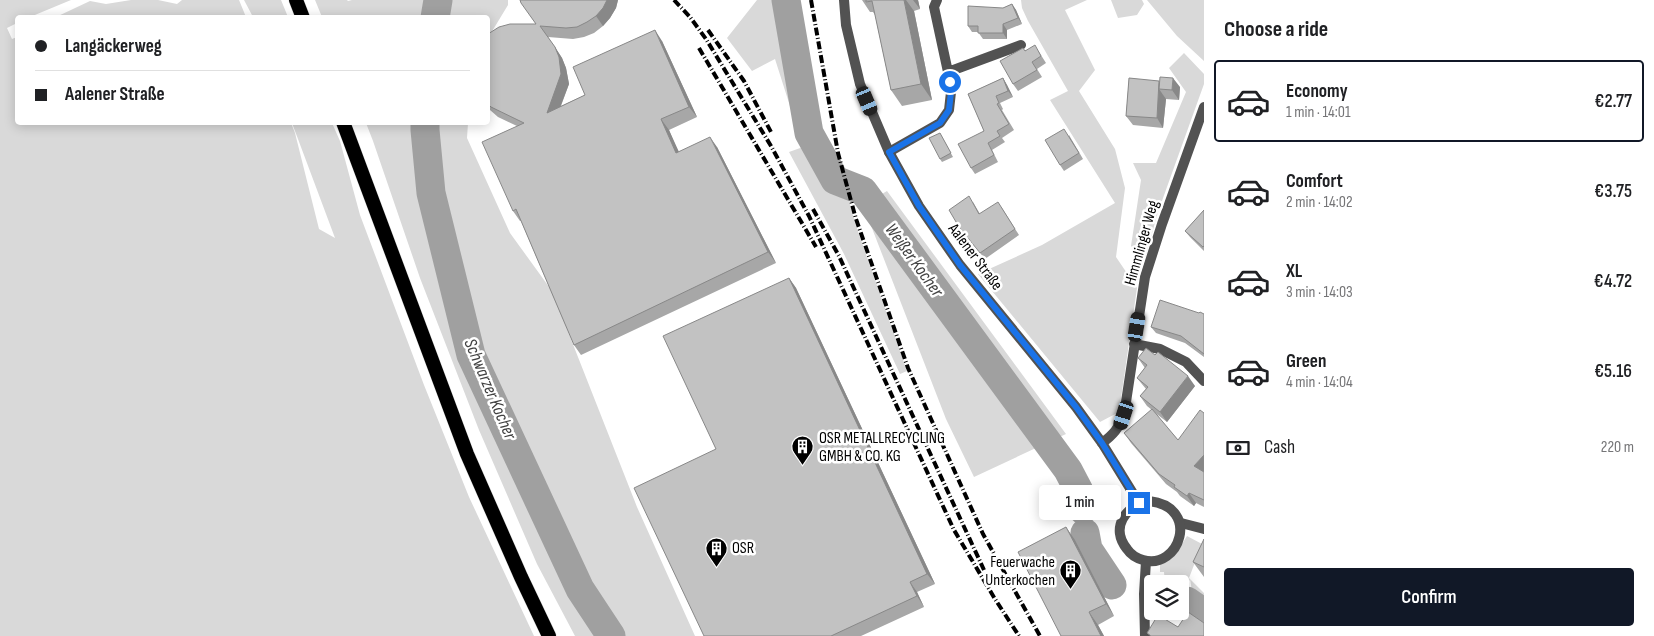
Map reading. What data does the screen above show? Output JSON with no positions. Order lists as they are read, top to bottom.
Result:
{
  "streets": {
    "street": ["Himmlinger Weg", "Aalener Straße"]
  },
  "crossings": [
    ["Himmlinger Weg", "Aalener Straße"]
  ],
  "water": ["Weißer Kocher", "Schwarzer Kocher"],
  "places": {
    "building": ["OSR METALLRECYCLING GMBH & CO. KG", "OSR", "Feuerwache Unterkochen"]
  },
  "page": {
    "heading": "Choose a ride",
    "banner": ["Langäckerweg", "Aalener Straße"],
    "list": [
      {
        "name": "Economy",
        "note": "1 min · 14:01",
        "value": "€2.77"
      },
      {
        "name": "Comfort",
        "note": "2 min · 14:02",
        "value": "€3.75"
      },
      {
        "name": "XL",
        "note": "3 min · 14:03",
        "value": "€4.72"
      },
      {
        "name": "Green",
        "note": "4 min · 14:04",
        "value": "€5.16"
      }
    ],
    "pay": ["Cash", "220 m"],
    "bubble": "1 min",
    "buttons": "Confirm"
  }
}
